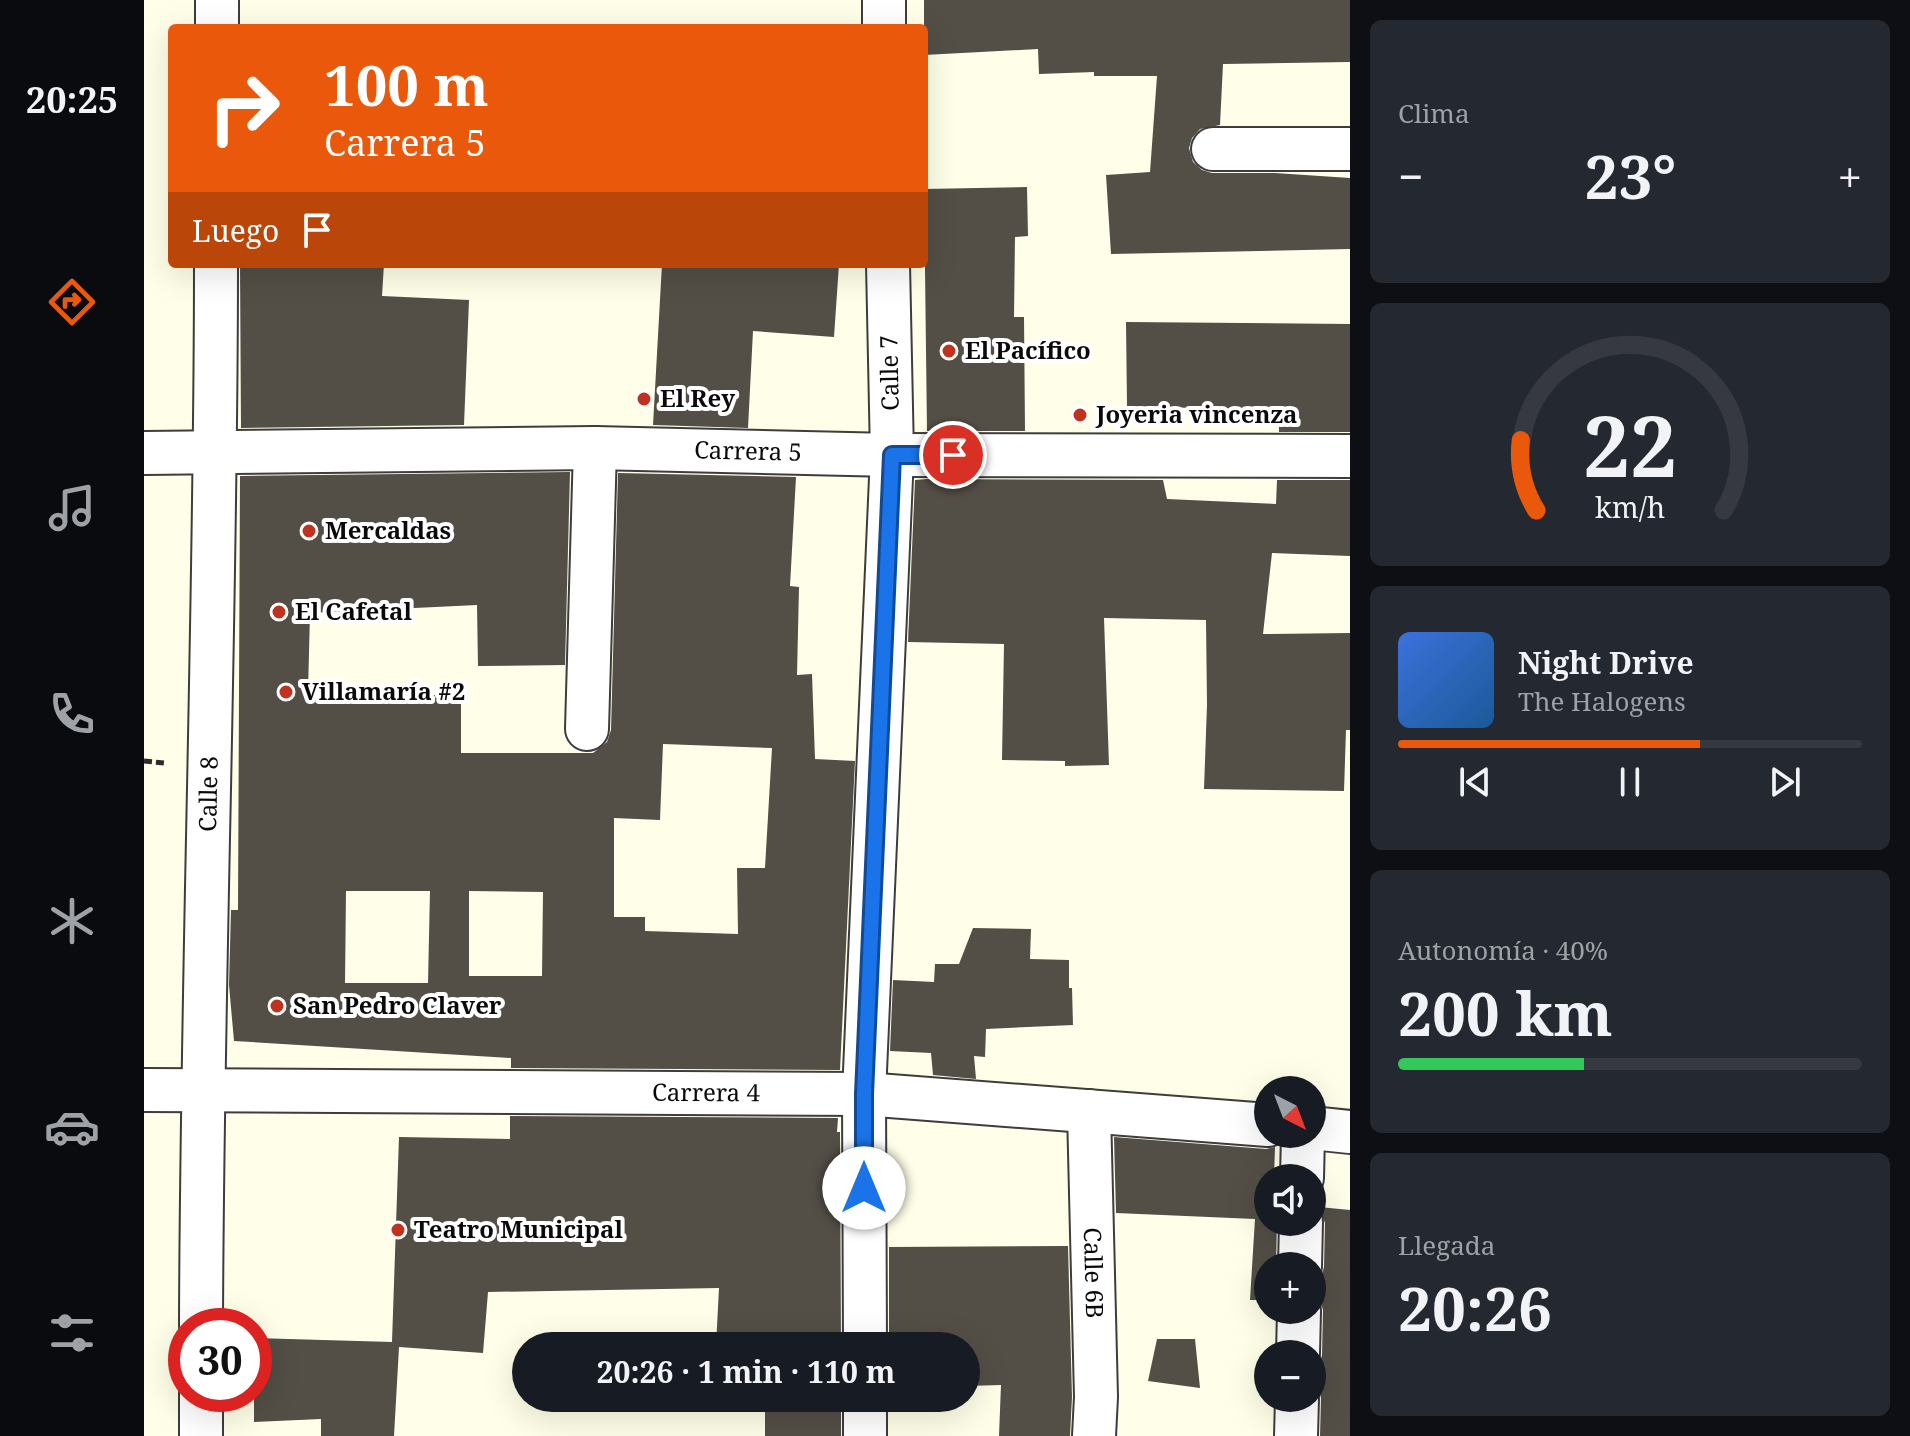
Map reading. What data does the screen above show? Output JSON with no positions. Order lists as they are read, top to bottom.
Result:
{
  "streets": {
    "street": [
      "Calle 7",
      "Carrera 5",
      "Calle 8",
      "Carrera 4",
      "Calle 6B"
    ]
  },
  "crossings": [
    ["Calle 7", "Carrera 5"],
    ["Calle 7", "Carrera 4"],
    ["Carrera 5", "Calle 8"],
    ["Calle 8", "Carrera 4"],
    ["Carrera 4", "Calle 6B"]
  ],
  "places": [
    "El Pacífico",
    "El Rey",
    "Joyeria vincenza",
    "Mercaldas",
    "El Cafetal",
    "Villamaría #2",
    "San Pedro Claver",
    "Teatro Municipal"
  ],
  "north": "bottom right",
  "page": {
    "tabs": "20:25",
    "tile": [
      "Clima",
      ["Autonomía · 40%", "200 km"],
      ["Llegada", "20:26"]
    ],
    "turn": ["100 m", "Carrera 5"],
    "heat": ["−", "23°", "+"],
    "then": "Luego",
    "song": ["Night Drive", "The Halogens"],
    "map_buttons": ["+", "−"],
    "limit": "30",
    "trip": "20:26 · 1 min · 110 m",
    "gauge": ["22", "km/h"]
  }
}
